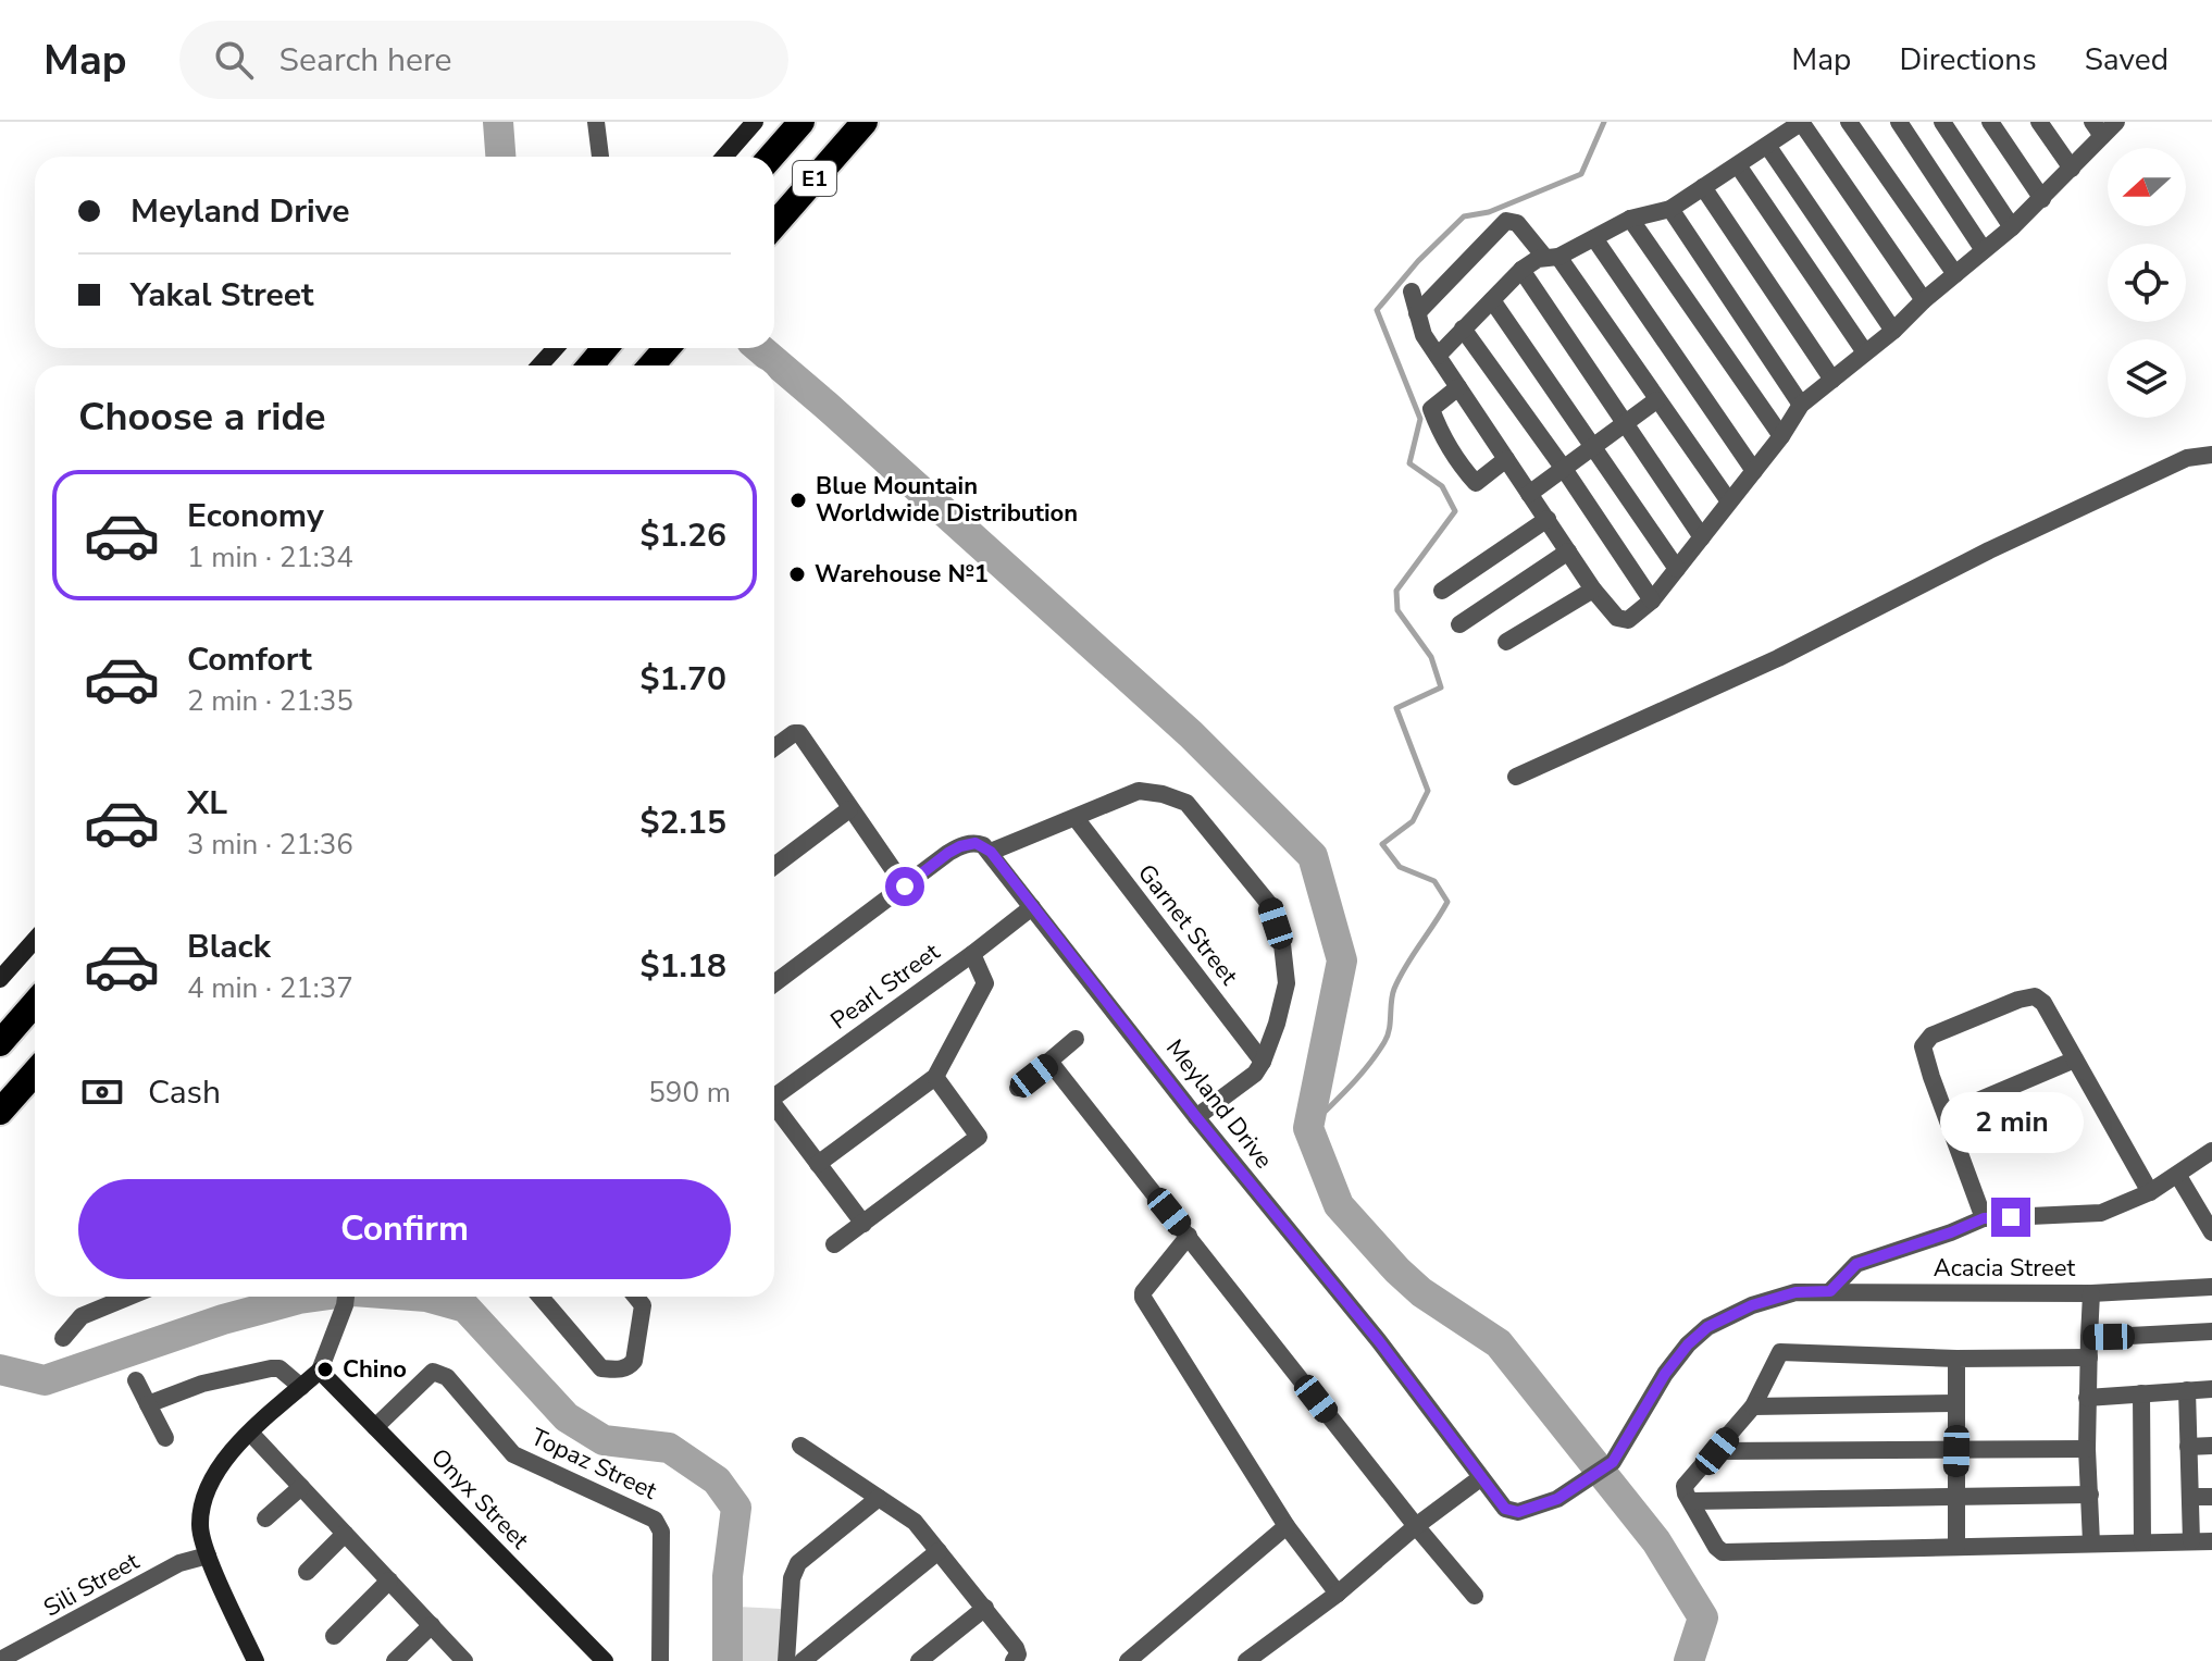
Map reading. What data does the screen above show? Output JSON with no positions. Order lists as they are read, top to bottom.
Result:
{
  "streets": {
    "highway": ["E1"],
    "street": [
      "Garnet Street",
      "Pearl Street",
      "Meyland Drive",
      "Acacia Street",
      "Topaz Street",
      "Onyx Street",
      "Sili Street"
    ]
  },
  "crossings": [
    ["Pearl Street", "Meyland Drive"],
    ["Meyland Drive", "Acacia Street"],
    ["Topaz Street", "Onyx Street"]
  ],
  "places": ["Blue Mountain Worldwide Distribution", "Warehouse №1", "Chino"],
  "north": "left",
  "page": {
    "header": "Map",
    "search": "Search here",
    "nav": ["Map", "Directions", "Saved"],
    "banner": ["Meyland Drive", "Yakal Street"],
    "heading": "Choose a ride",
    "list": [
      {
        "name": "Economy",
        "note": "1 min · 21:34",
        "value": "$1.26"
      },
      {
        "name": "Comfort",
        "note": "2 min · 21:35",
        "value": "$1.70"
      },
      {
        "name": "XL",
        "note": "3 min · 21:36",
        "value": "$2.15"
      },
      {
        "name": "Black",
        "note": "4 min · 21:37",
        "value": "$1.18"
      }
    ],
    "pay": ["Cash", "590 m"],
    "bubble": "2 min",
    "buttons": "Confirm"
  }
}
